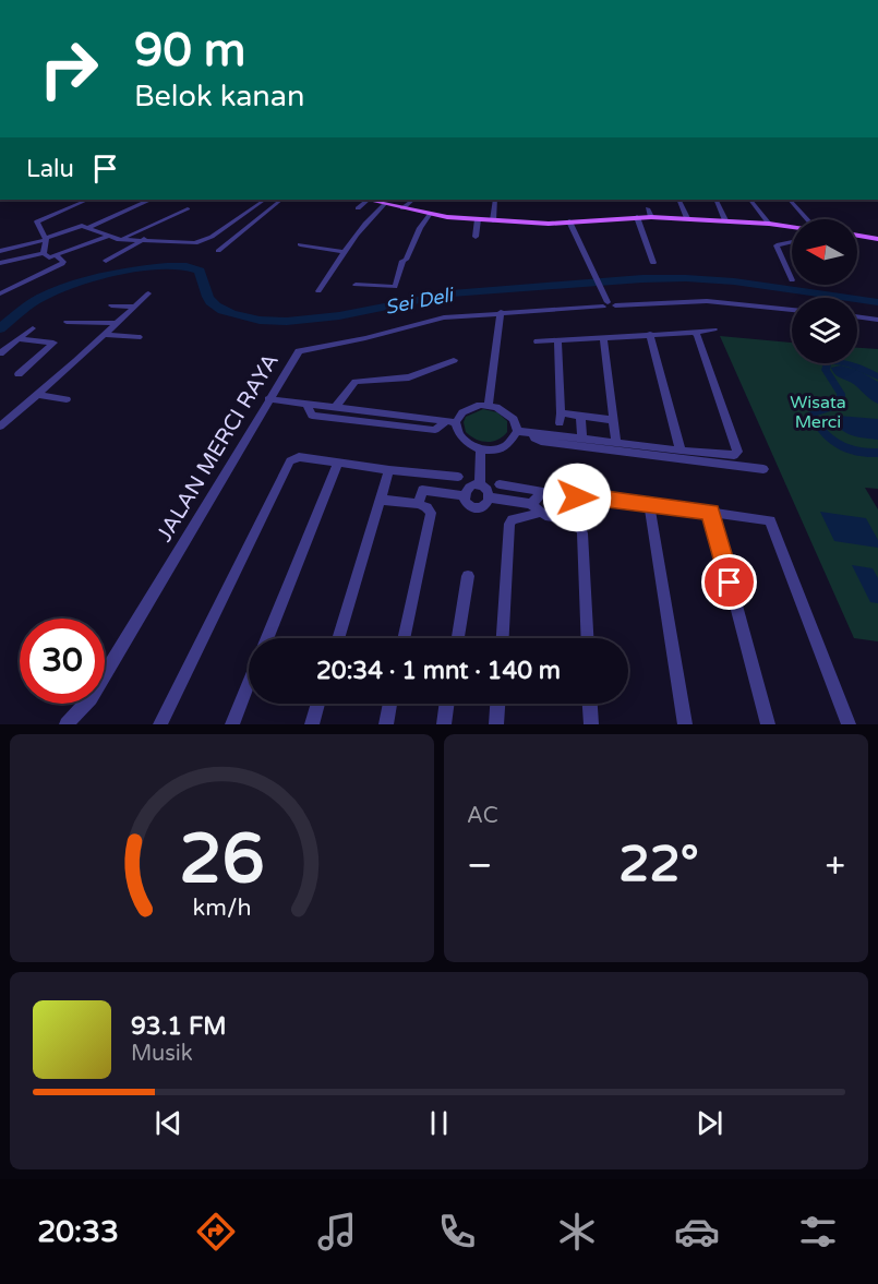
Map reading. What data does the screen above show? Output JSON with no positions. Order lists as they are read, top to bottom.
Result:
{
  "streets": {
    "street": ["JALAN MERCI RAYA"]
  },
  "water": ["Sei Deli"],
  "parks": ["Wisata Merci"],
  "north": "left",
  "page": {
    "turn": ["90 m", "Belok kanan"],
    "then": "Lalu",
    "limit": "30",
    "trip": "20:34 · 1 mnt · 140 m",
    "tile": "AC",
    "heat": ["−", "22°", "+"],
    "song": ["93.1 FM", "Musik"],
    "tabs": "20:33",
    "gauge": ["26", "km/h"]
  }
}
